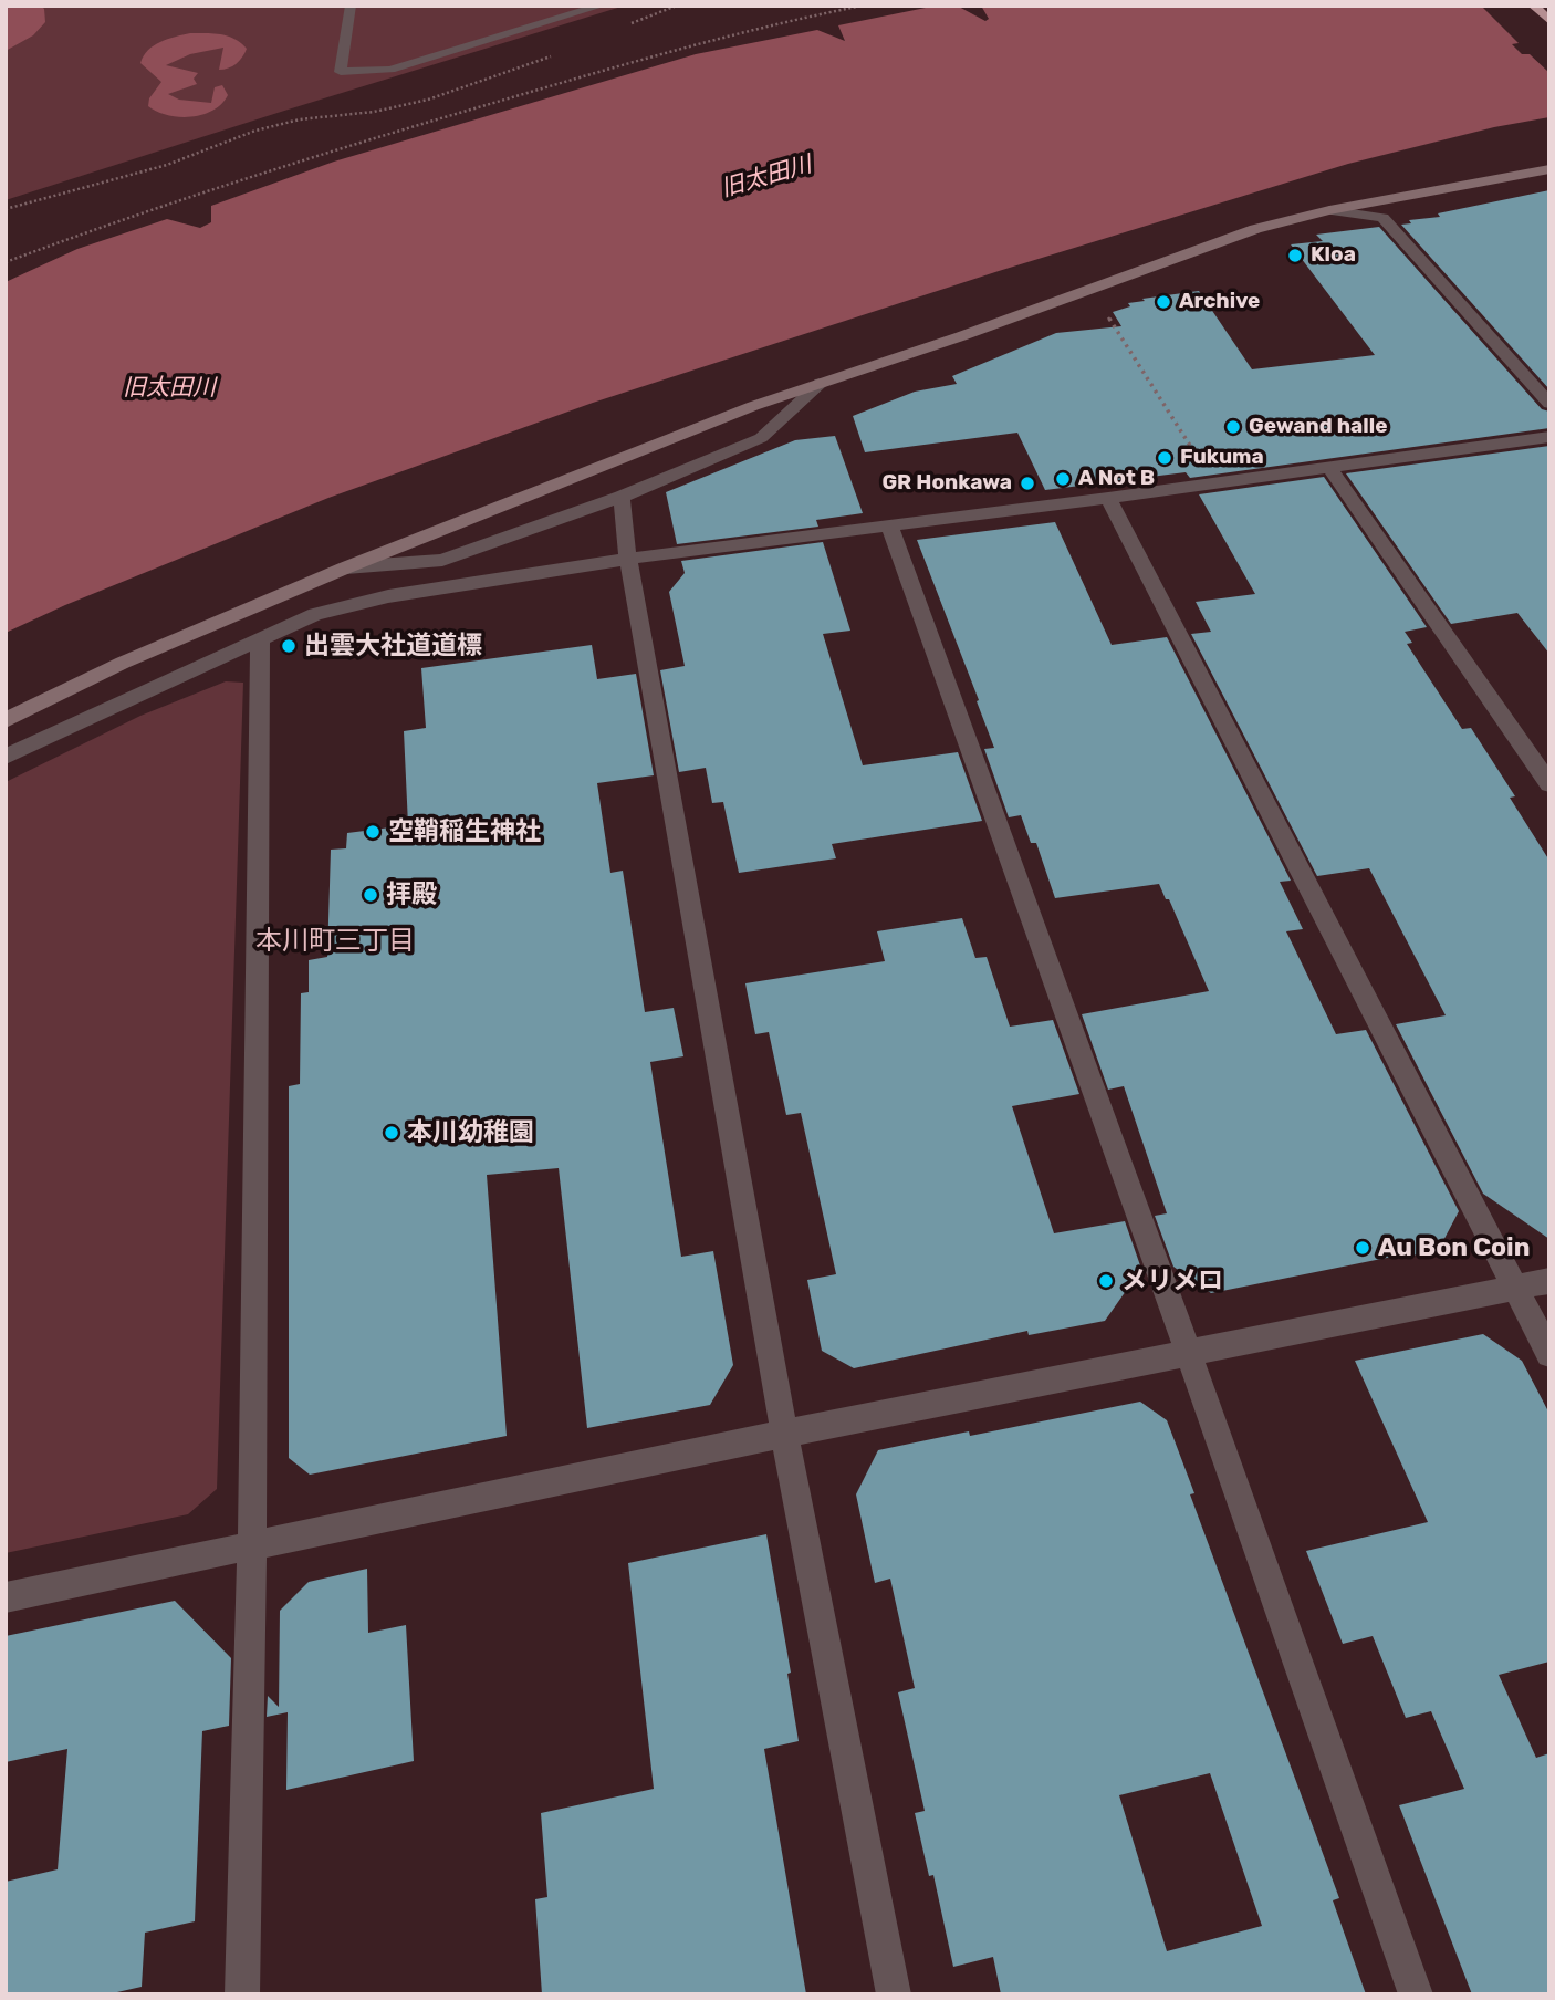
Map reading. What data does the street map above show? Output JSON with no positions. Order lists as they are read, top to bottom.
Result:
{
  "districts": ["本川町三丁目"],
  "water": ["旧太田川"],
  "places": [
    "Kloa",
    "Archive",
    "Gewand halle",
    "Fukuma",
    "A Not B",
    "GR Honkawa",
    "出雲大社道道標",
    "空鞘稲生神社",
    "拝殿",
    "本川幼稚園",
    "Au Bon Coin",
    "メリメロ"
  ]
}
